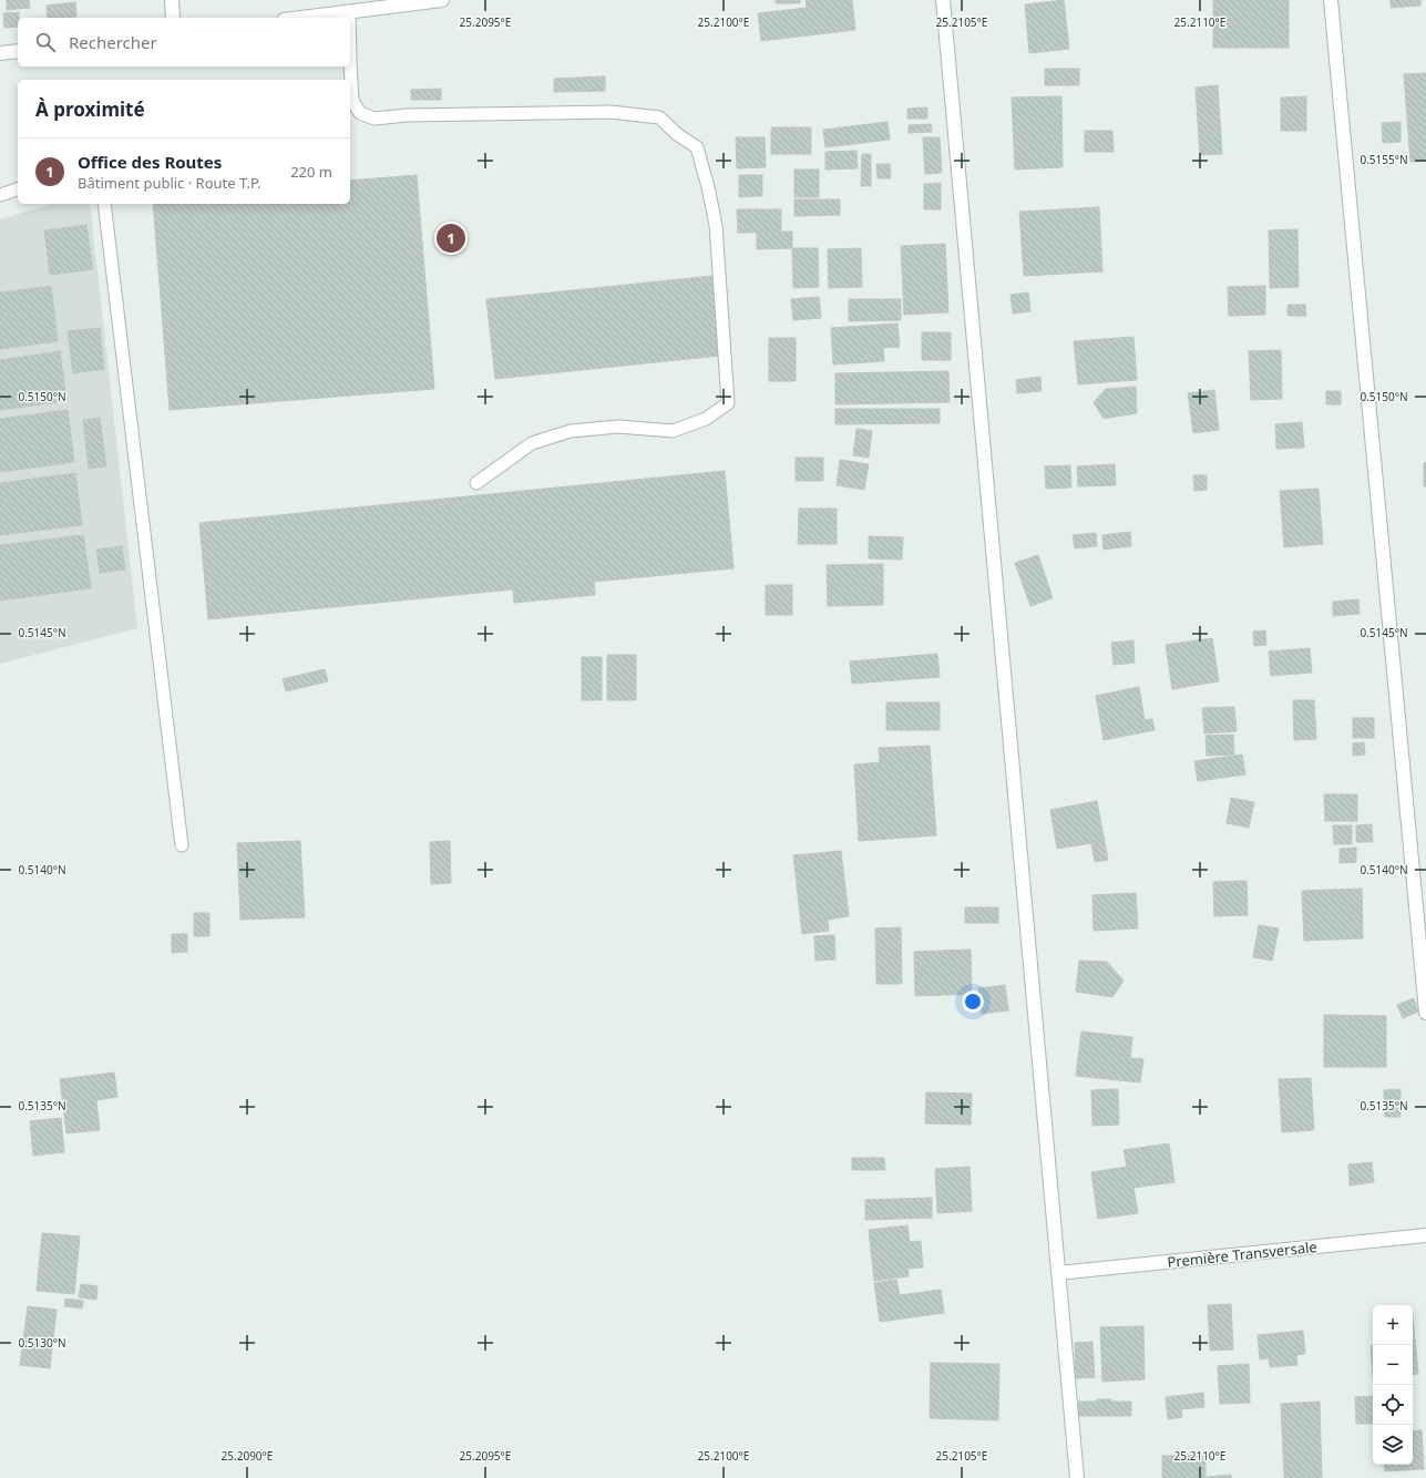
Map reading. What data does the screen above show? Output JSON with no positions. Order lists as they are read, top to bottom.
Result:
{
  "streets": {
    "street": ["Première Transversale"]
  },
  "page": {
    "search": "Rechercher",
    "heading": "À proximité",
    "list": [
      {
        "mark": "1",
        "name": "Office des Routes",
        "note": "Bâtiment public · Route T.P.",
        "value": "220 m"
      }
    ],
    "pins": "1",
    "map_buttons": ["+", "−"]
  },
  "coordinates": [
    "25.2095°E",
    "25.2100°E",
    "25.2105°E",
    "25.2110°E",
    "0.5155°N",
    "0.5150°N",
    "0.5145°N",
    "0.5140°N",
    "0.5135°N",
    "0.5130°N",
    "25.2090°E"
  ]
}
